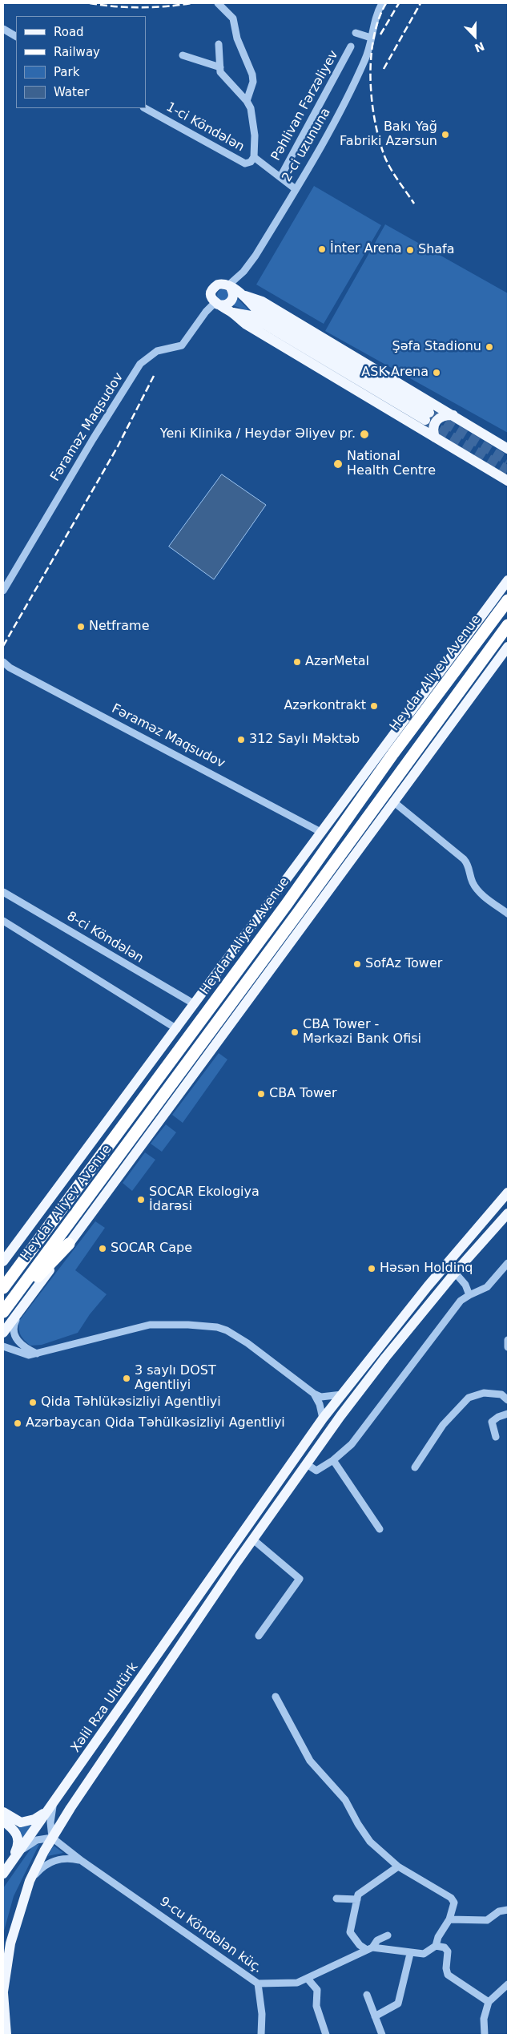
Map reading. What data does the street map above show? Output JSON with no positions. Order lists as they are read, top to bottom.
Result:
{
  "streets": {
    "highway": ["Heydar Aliyev Avenue"],
    "main road": ["Xəlil Rza Ulutürk"],
    "street": [
      "Pəhlivan Fərzəliyev",
      "1-ci Köndələn",
      "2-ci uzununa",
      "Fəraməz Maqsudov",
      "8-ci Köndələn",
      "9-cu Köndələn küç."
    ]
  },
  "crossings": [
    ["2-ci uzununa", "Fəraməz Maqsudov"],
    ["Xəlil Rza Ulutürk", "9-cu Köndələn küç."]
  ],
  "places": [
    "Bakı Yağ Fabriki Azərsun",
    "İnter Arena",
    "Shafa",
    "Şəfa Stadionu",
    "ASK Arena",
    "Yeni Klinika / Heydər Əliyev pr.",
    "National Health Centre",
    "Netframe",
    "AzərMetal",
    "Azərkontrakt",
    "312 Saylı Məktəb",
    "SofAz Tower",
    "CBA Tower - Mərkəzi Bank Ofisi",
    "CBA Tower",
    "SOCAR Ekologiya İdarəsi",
    "SOCAR Cape",
    "Həsən Holdinq",
    "3 saylı DOST Agentliyi",
    "Qida Təhlükəsizliyi Agentliyi",
    "Azərbaycan Qida Təhülkəsizliyi Agentliyi"
  ],
  "legend": [
    "Road",
    "Railway",
    "Park",
    "Water"
  ],
  "north": "bottom"
}
